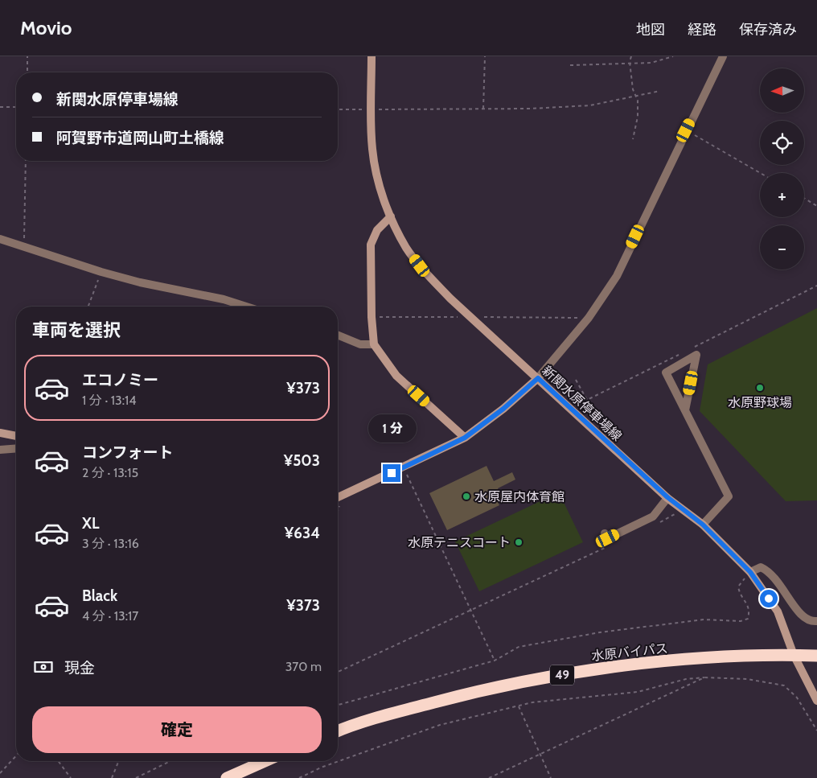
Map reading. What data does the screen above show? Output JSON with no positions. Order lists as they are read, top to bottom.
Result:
{
  "streets": {
    "highway": ["水原バイパス", "49"],
    "main road": ["新関水原停車場線"]
  },
  "crossings": [
    ["新関水原停車場線", "水原バイパス"]
  ],
  "places": ["水原野球場", "水原屋内体育館", "水原テニスコート"],
  "north": "left",
  "page": {
    "header": "Movio",
    "nav": ["地図", "経路", "保存済み"],
    "map_buttons": ["+", "−"],
    "banner": ["新関水原停車場線", "阿賀野市道岡山町土橋線"],
    "heading": "車両を選択",
    "list": [
      {
        "name": "エコノミー",
        "note": "1 分 · 13:14",
        "value": "¥373"
      },
      {
        "name": "コンフォート",
        "note": "2 分 · 13:15",
        "value": "¥503"
      },
      {
        "name": "XL",
        "note": "3 分 · 13:16",
        "value": "¥634"
      },
      {
        "name": "Black",
        "note": "4 分 · 13:17",
        "value": "¥373"
      }
    ],
    "bubble": "1 分",
    "pay": ["現金", "370 m"],
    "buttons": "確定"
  }
}
